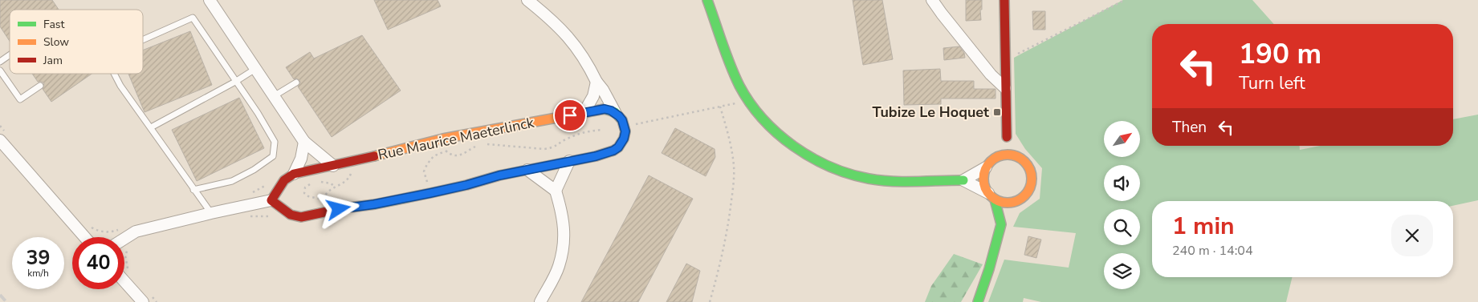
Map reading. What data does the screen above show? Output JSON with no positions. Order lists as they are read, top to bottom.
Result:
{
  "streets": {
    "street": ["Rue Maurice Maeterlinck"]
  },
  "places": {
    "transit": ["Tubize Le Hoquet"]
  },
  "legend": ["Fast", "Slow", "Jam"],
  "north": "top right",
  "page": {
    "turn": ["190 m", "Turn left"],
    "then": "Then",
    "heading": ["1 min", "240 m · 14:04"],
    "speed": "39 km/h",
    "limit": "40"
  }
}
